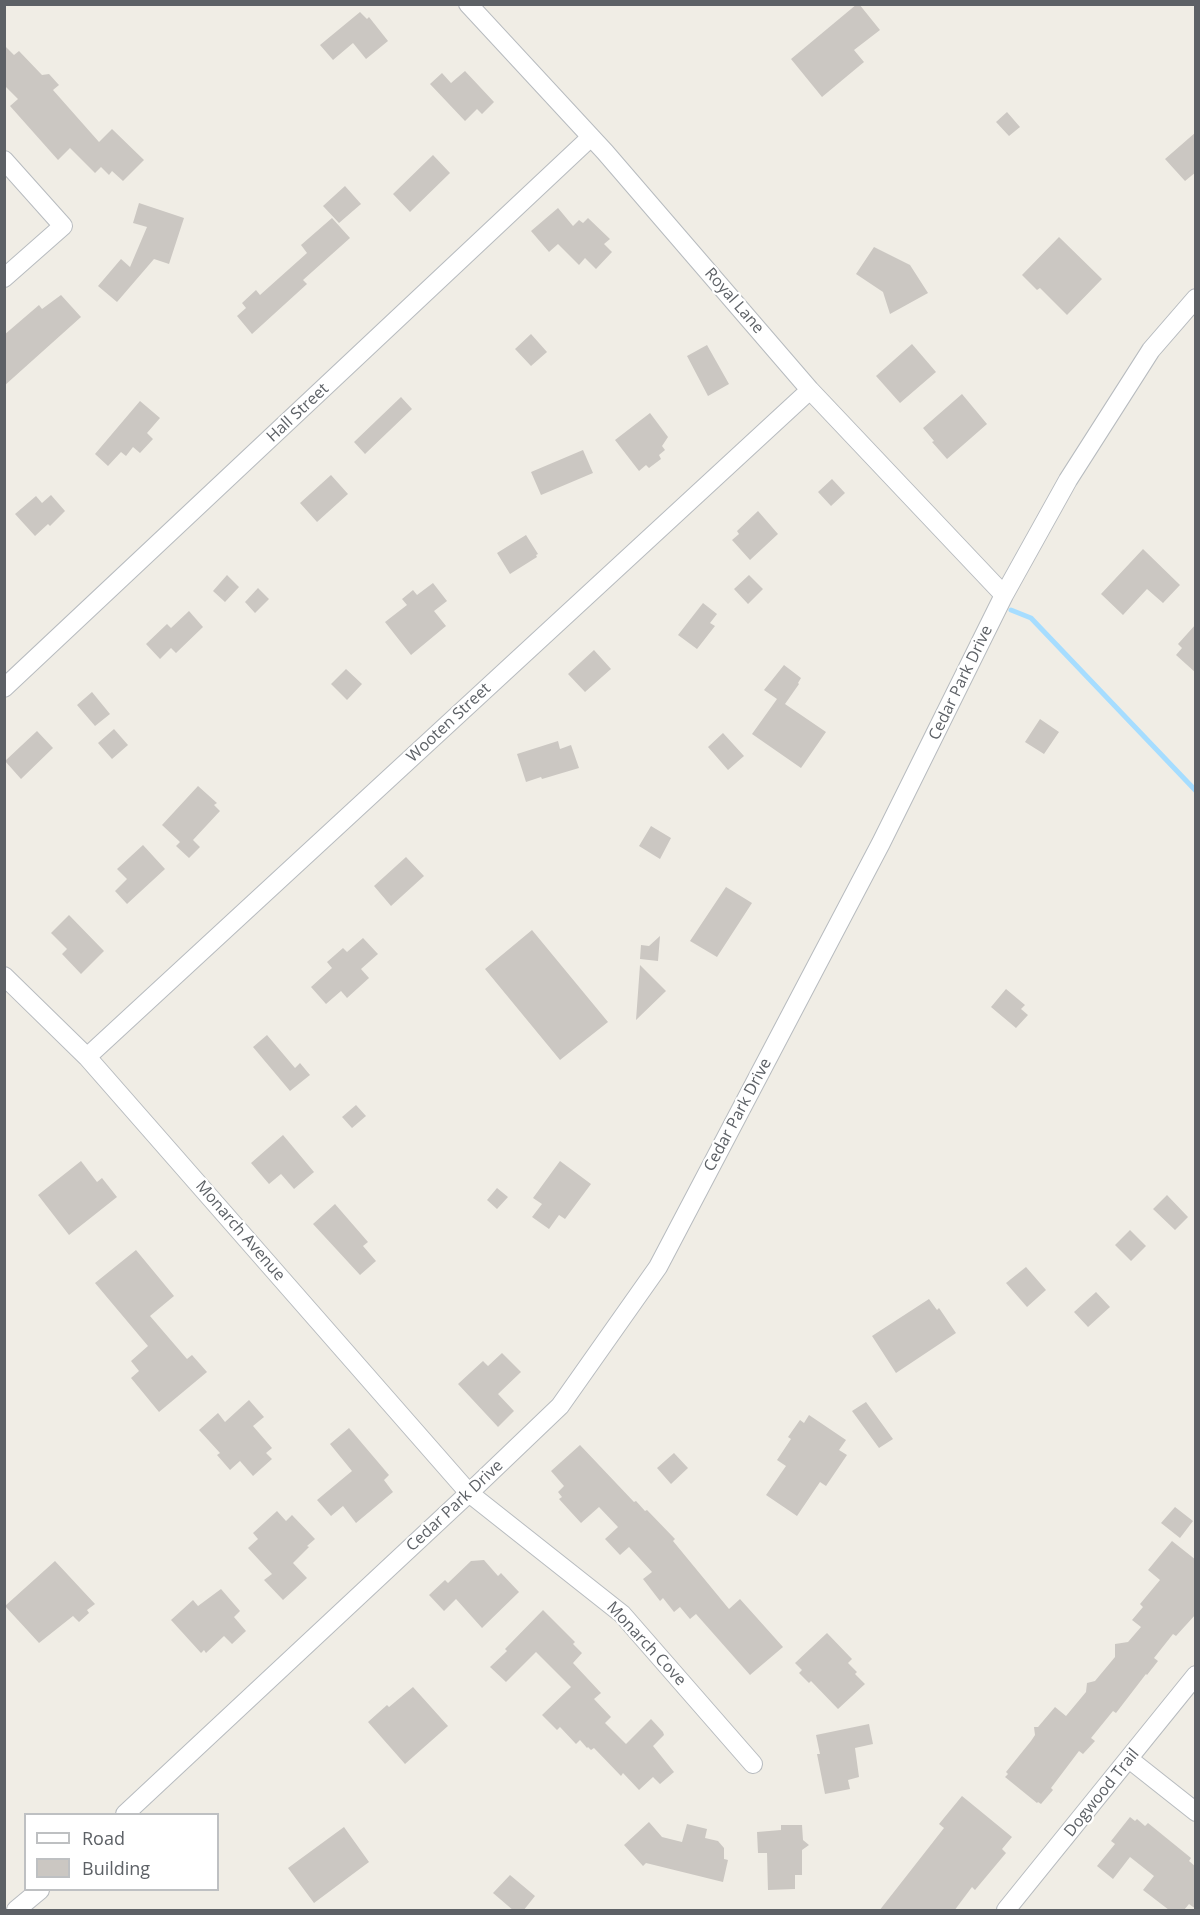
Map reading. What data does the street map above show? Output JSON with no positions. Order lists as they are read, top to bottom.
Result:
{
  "streets": {
    "street": [
      "Royal Lane",
      "Hall Street",
      "Cedar Park Drive",
      "Wooten Street",
      "Monarch Avenue",
      "Monarch Cove",
      "Dogwood Trail"
    ]
  },
  "crossings": [
    ["Royal Lane", "Hall Street"],
    ["Royal Lane", "Cedar Park Drive"],
    ["Royal Lane", "Wooten Street"],
    ["Cedar Park Drive", "Monarch Avenue"],
    ["Cedar Park Drive", "Monarch Cove"],
    ["Wooten Street", "Monarch Avenue"],
    ["Monarch Avenue", "Monarch Cove"]
  ],
  "legend": ["Road", "Building"]
}
